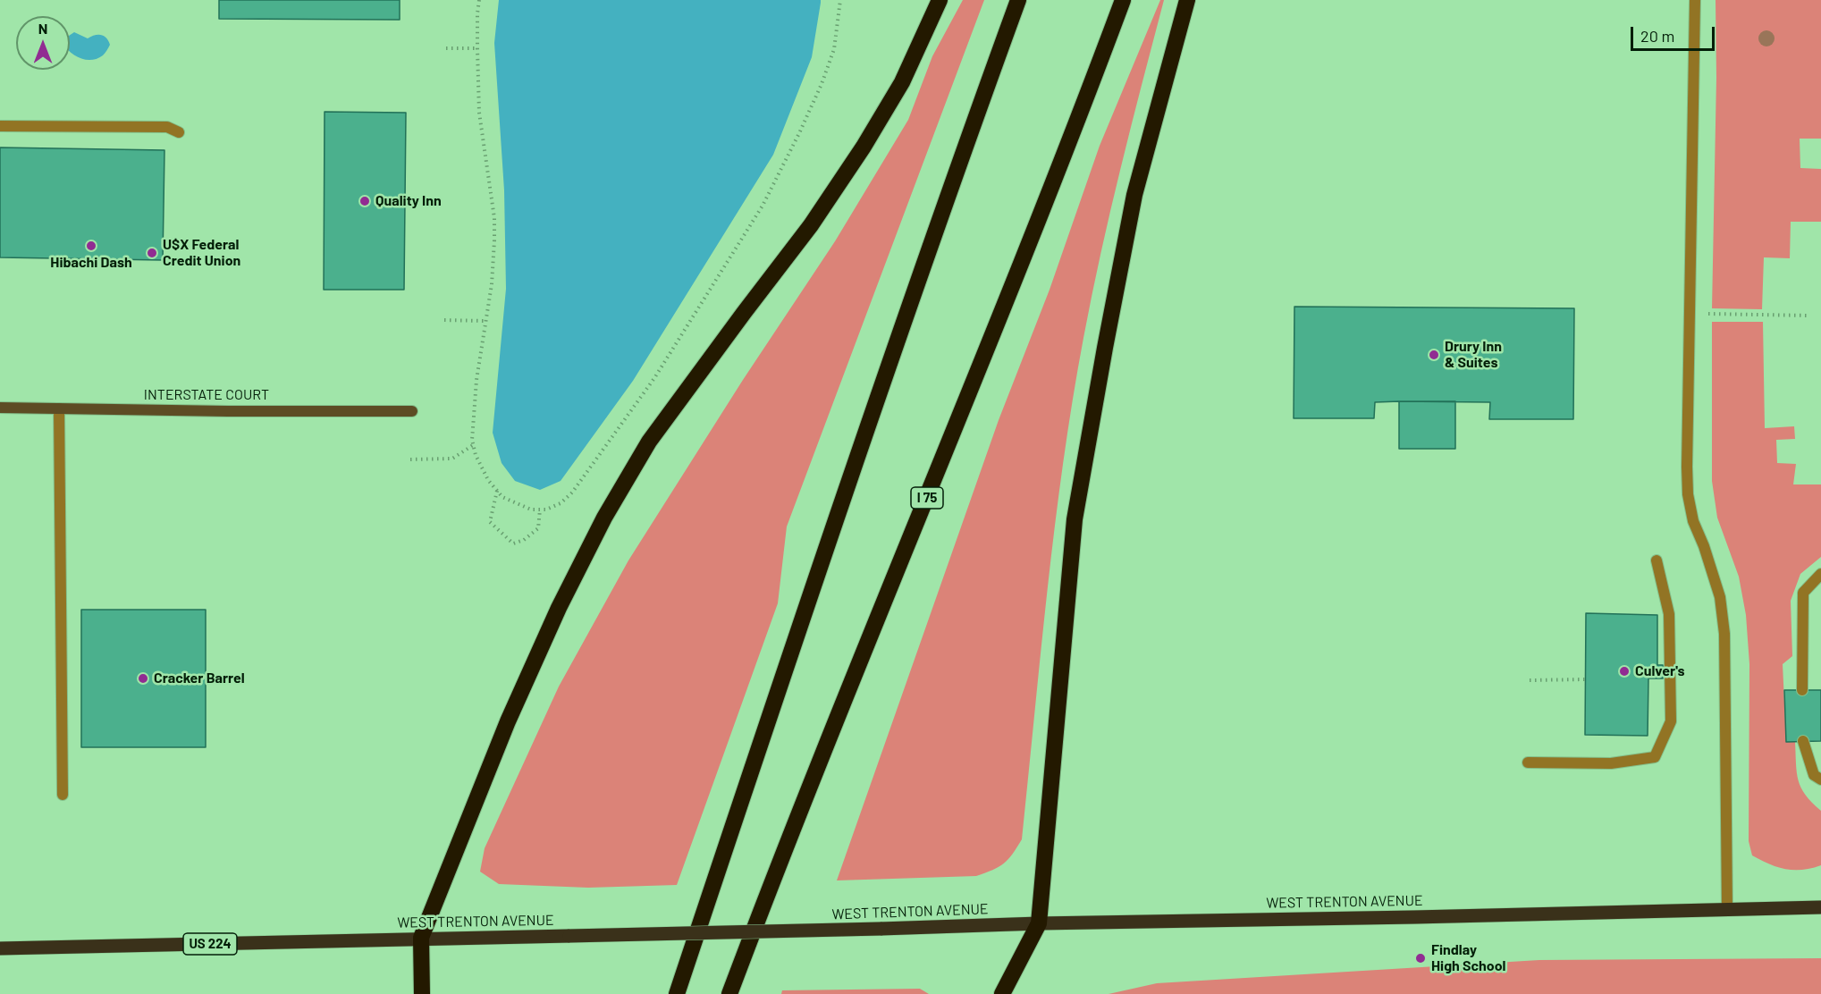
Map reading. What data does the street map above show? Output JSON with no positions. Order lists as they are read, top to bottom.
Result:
{
  "streets": {
    "highway": ["I 75"],
    "main road": ["WEST TRENTON AVENUE", "US 224"],
    "street": ["INTERSTATE COURT"]
  },
  "places": [
    "Quality Inn",
    "Hibachi Dash",
    "U$X Federal Credit Union",
    "Drury Inn & Suites",
    "Culver's",
    "Cracker Barrel",
    "Findlay High School"
  ],
  "scale_bar": "20 m",
  "north": "top"
}
